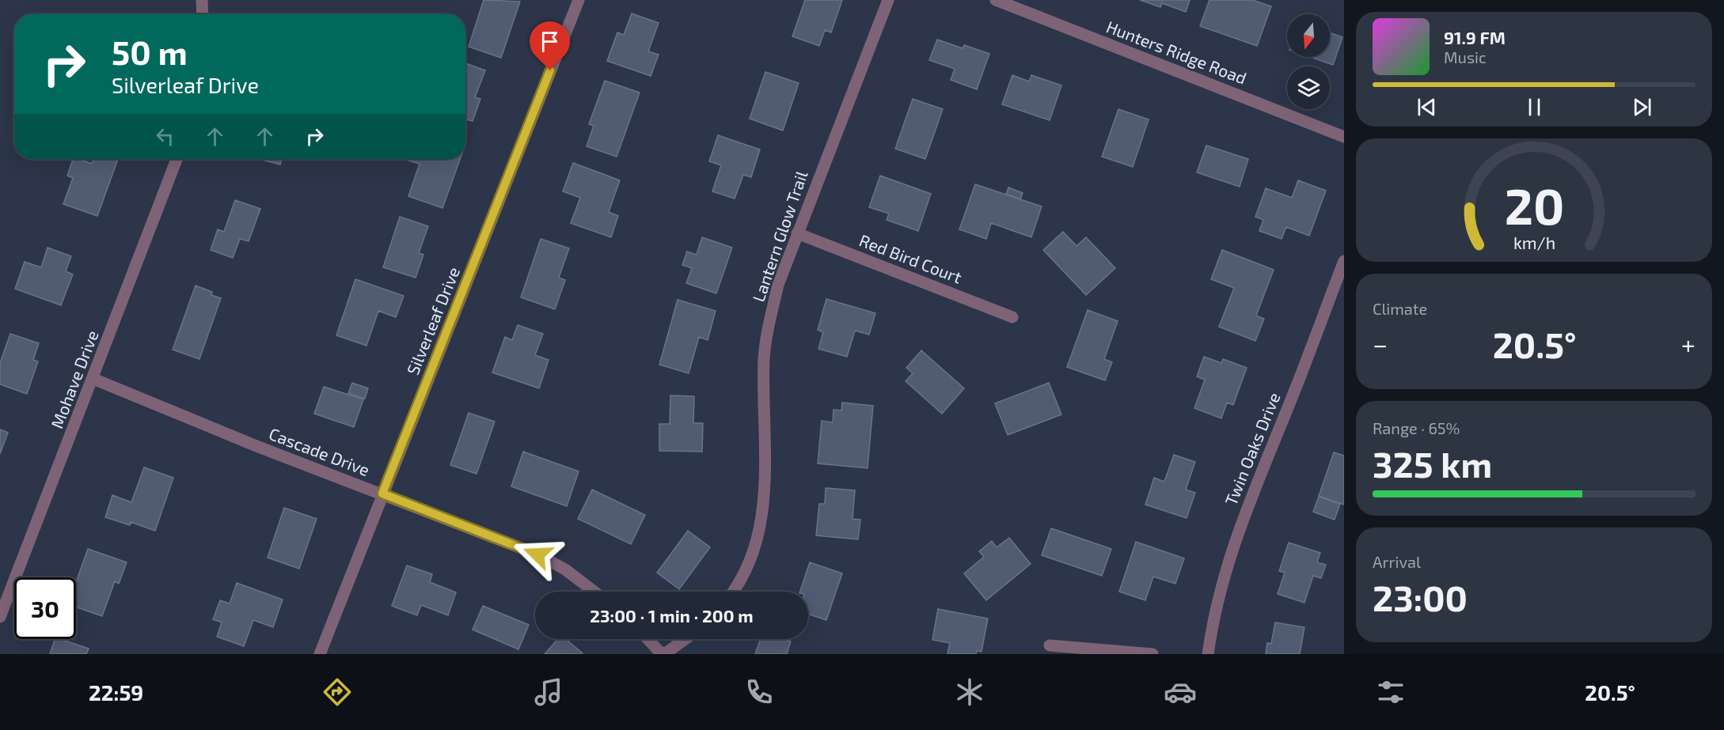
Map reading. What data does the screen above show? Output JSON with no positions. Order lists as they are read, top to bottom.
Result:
{
  "streets": {
    "street": [
      "Hunters Ridge Road",
      "Lantern Glow Trail",
      "Red Bird Court",
      "Silverleaf Drive",
      "Mohave Drive",
      "Twin Oaks Drive",
      "Cascade Drive"
    ]
  },
  "crossings": [
    ["Lantern Glow Trail", "Red Bird Court"],
    ["Silverleaf Drive", "Cascade Drive"],
    ["Mohave Drive", "Cascade Drive"]
  ],
  "north": "bottom",
  "page": {
    "turn": ["50 m", "Silverleaf Drive"],
    "song": ["91.9 FM", "Music"],
    "tile": [
      "Climate",
      ["Range · 65%", "325 km"],
      ["Arrival", "23:00"]
    ],
    "heat": ["−", "20.5°", "+"],
    "limit": "30",
    "trip": "23:00 · 1 min · 200 m",
    "tabs": ["22:59", "20.5°"],
    "gauge": ["20", "km/h"]
  }
}
